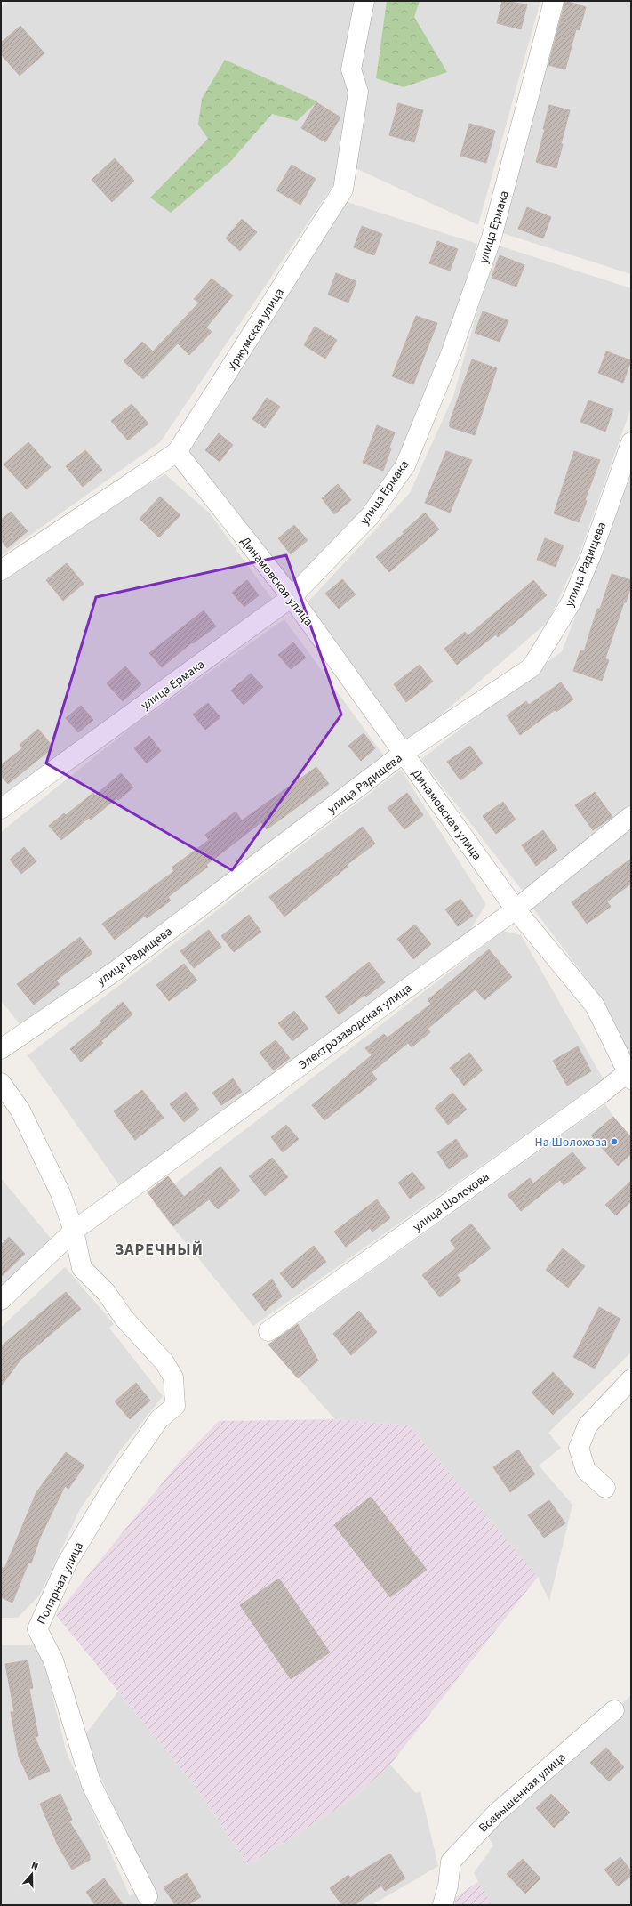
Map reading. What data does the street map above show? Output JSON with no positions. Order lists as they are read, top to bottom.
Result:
{
  "streets": {
    "street": [
      "улица Ермака",
      "Уржумская улица",
      "улица Радищева",
      "Динамовская улица",
      "Электрозаводская улица",
      "улица Шолохова",
      "Полярная улица",
      "Возвышенная улица"
    ]
  },
  "crossings": [
    ["улица Ермака", "Динамовская улица"],
    ["Уржумская улица", "Динамовская улица"],
    ["улица Радищева", "Динамовская улица"],
    ["Динамовская улица", "Электрозаводская улица"],
    ["Динамовская улица", "улица Шолохова"],
    ["Электрозаводская улица", "Полярная улица"]
  ],
  "districts": ["ЗАРЕЧНЫЙ"],
  "places": ["На Шолохова"],
  "north": "top"
}
